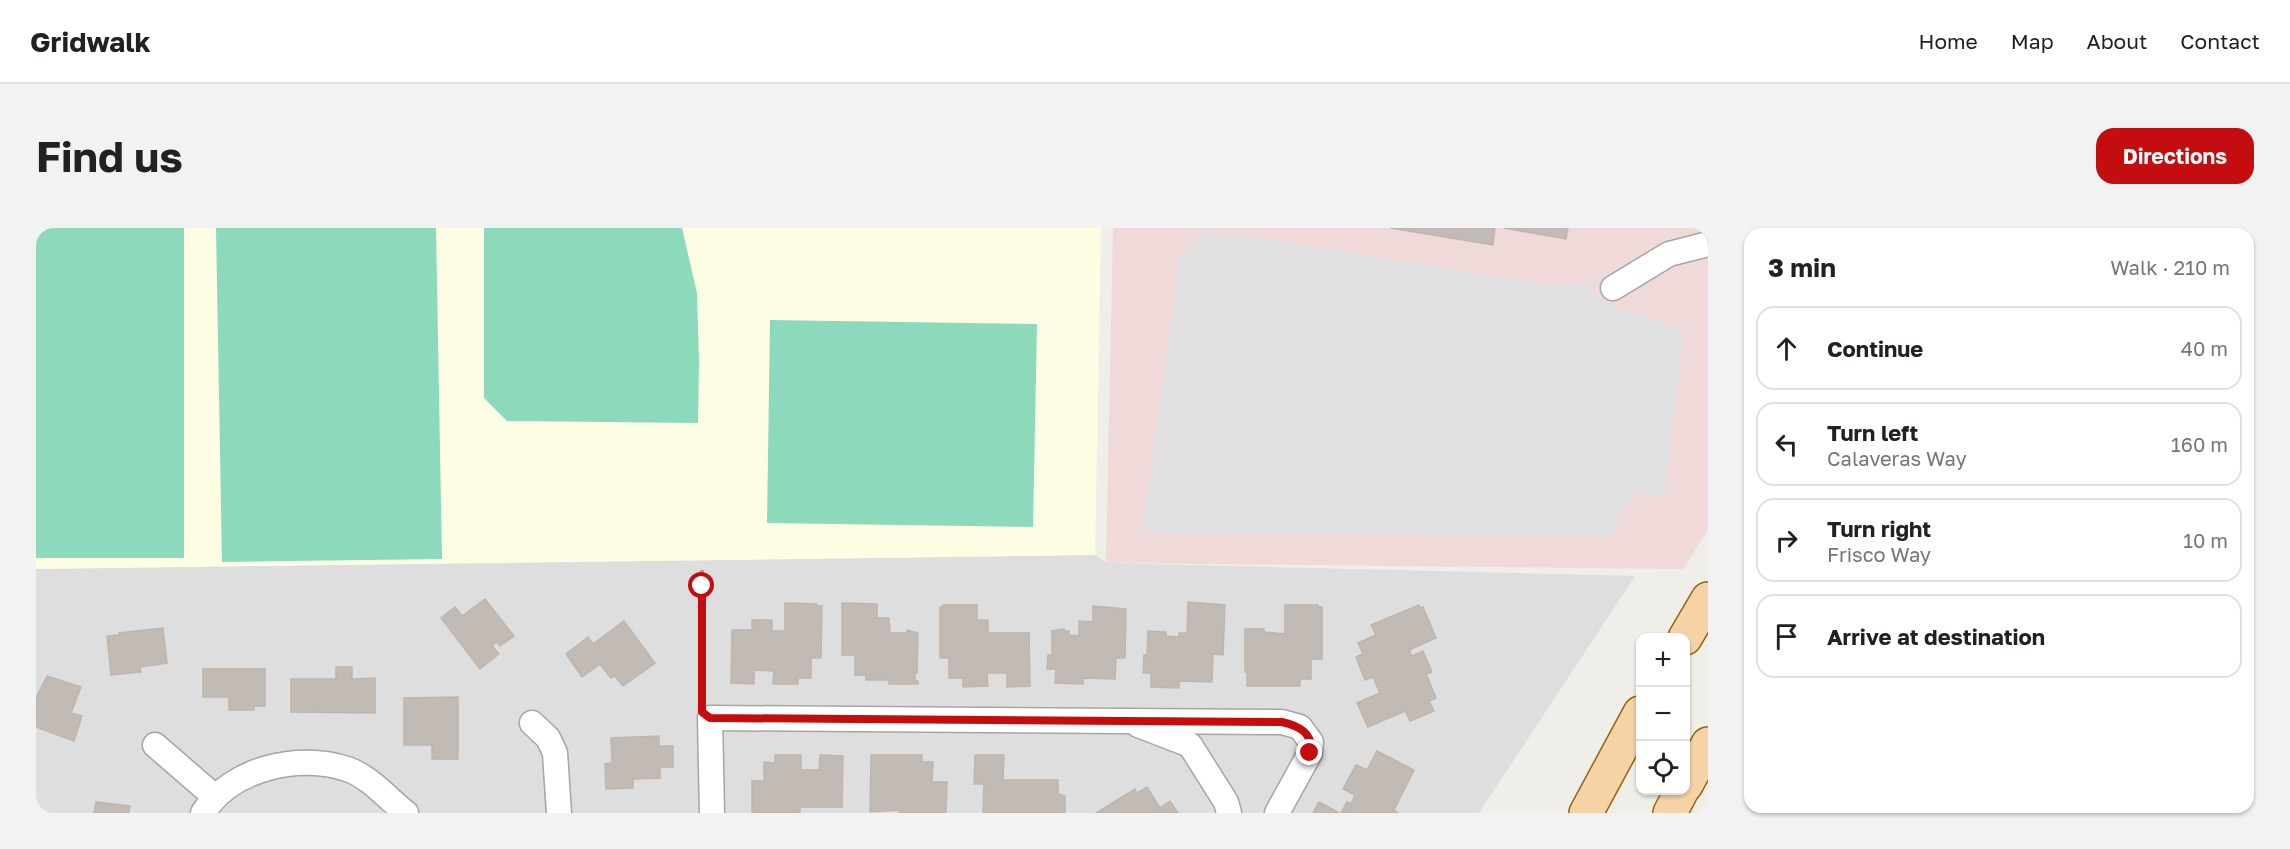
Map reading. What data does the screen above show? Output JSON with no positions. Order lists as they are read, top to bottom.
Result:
{
  "page": {
    "header": "Gridwalk",
    "nav": [
      "Home",
      "Map",
      "About",
      "Contact"
    ],
    "buttons": "Directions",
    "title": "Find us",
    "heading": ["3 min", "Walk · 210 m"],
    "list": [
      ["Continue", "40 m"],
      ["Turn left", "Calaveras Way", "160 m"],
      ["Turn right", "Frisco Way", "10 m"],
      "Arrive at destination"
    ],
    "map_buttons": ["+", "−"]
  }
}
